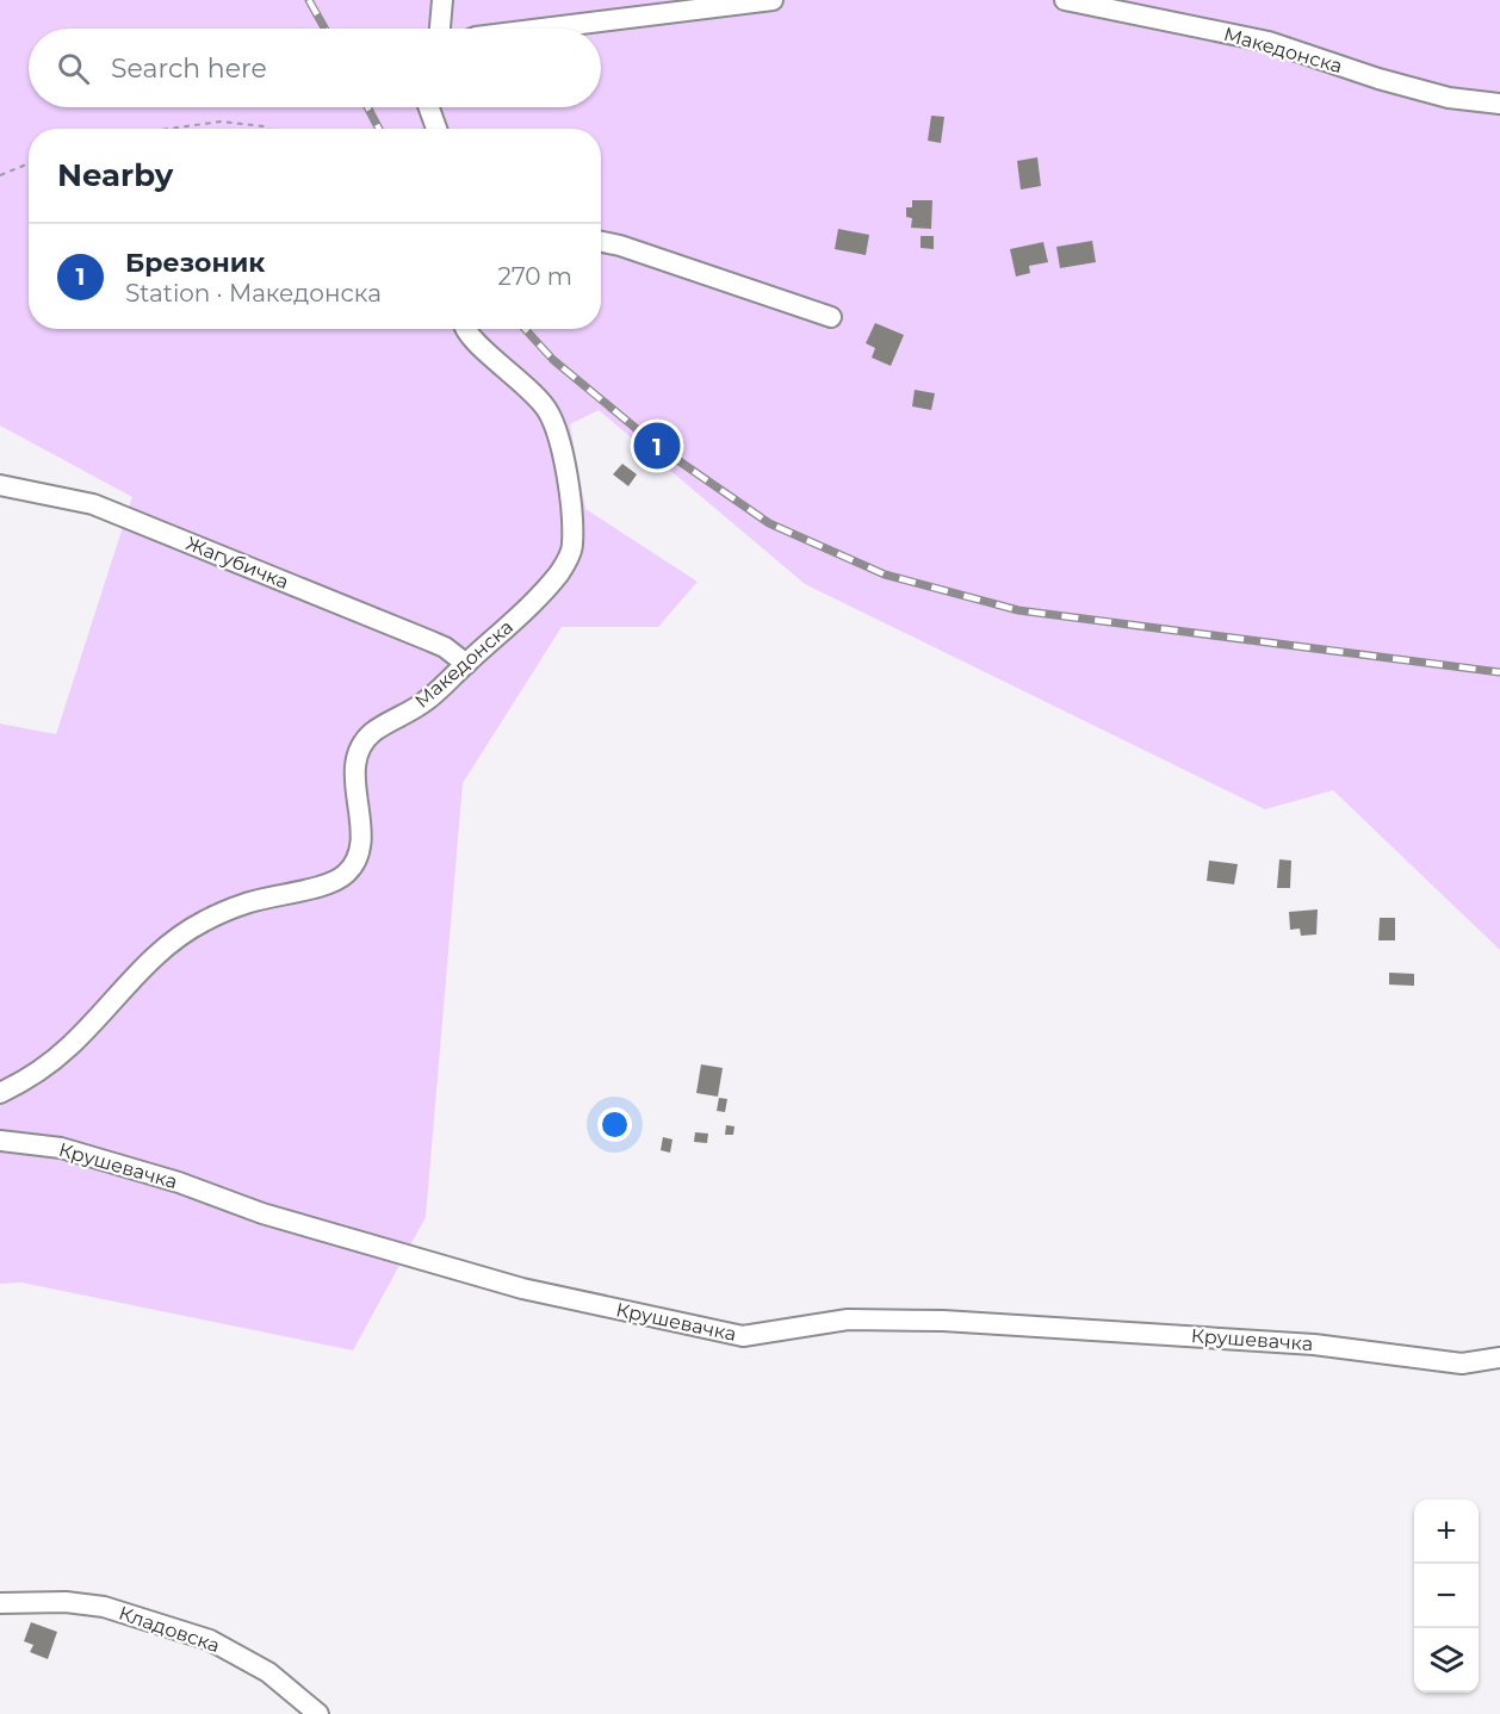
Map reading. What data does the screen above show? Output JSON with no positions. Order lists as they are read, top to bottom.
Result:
{
  "streets": {
    "street": [
      "Македонска",
      "Жагубичка",
      "Крушевачка",
      "Кладовска"
    ]
  },
  "crossings": [
    ["Македонска", "Жагубичка"]
  ],
  "page": {
    "search": "Search here",
    "heading": "Nearby",
    "list": [
      {
        "mark": "1",
        "name": "Брезоник",
        "note": "Station · Македонска",
        "value": "270 m"
      }
    ],
    "pins": "1",
    "map_buttons": ["+", "−"]
  }
}
